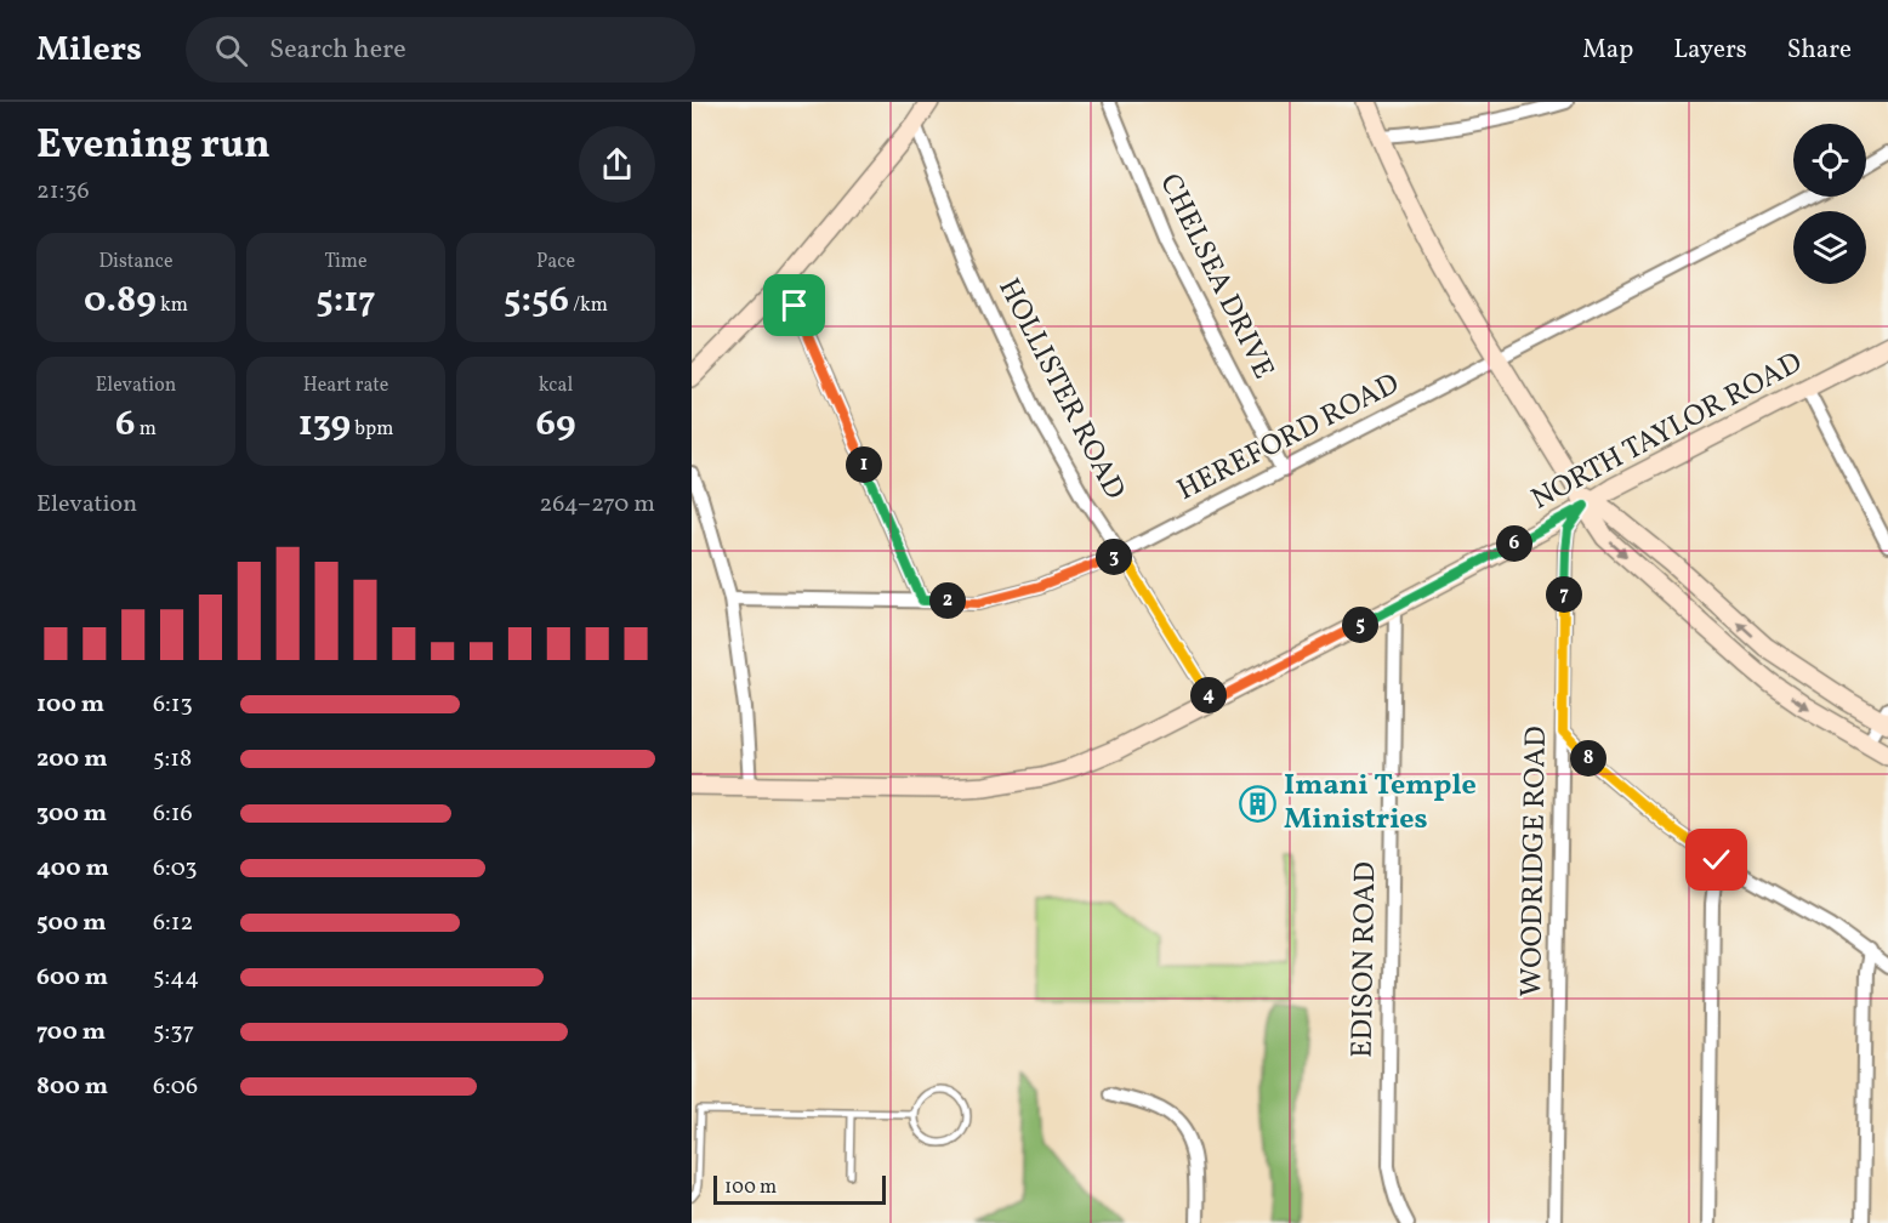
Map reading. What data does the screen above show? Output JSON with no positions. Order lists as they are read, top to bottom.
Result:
{
  "streets": {
    "street": [
      "CHELSEA DRIVE",
      "HOLLISTER ROAD",
      "NORTH TAYLOR ROAD",
      "HEREFORD ROAD",
      "WOODRIDGE ROAD",
      "EDISON ROAD"
    ]
  },
  "crossings": [
    ["CHELSEA DRIVE", "HEREFORD ROAD"],
    ["HOLLISTER ROAD", "NORTH TAYLOR ROAD"],
    ["HOLLISTER ROAD", "HEREFORD ROAD"],
    ["NORTH TAYLOR ROAD", "WOODRIDGE ROAD"],
    ["NORTH TAYLOR ROAD", "EDISON ROAD"]
  ],
  "places": {
    "building": ["Imani Temple Ministries"]
  },
  "scale_bar": "100 m",
  "page": {
    "header": "Milers",
    "search": "Search here",
    "nav": ["Map", "Layers", "Share"],
    "heading": ["Evening run", "21:36"],
    "stats": [
      ["Distance", "0.89 km"],
      ["Time", "5:17"],
      ["Pace", "5:56 /km"],
      ["Elevation", "6 m"],
      ["Heart rate", "139 bpm"],
      ["kcal", "69"]
    ],
    "pins": [
      "1",
      "6",
      "3",
      "7",
      "2",
      "5",
      "4",
      "8"
    ],
    "chart": ["Elevation", "264–270 m"],
    "list": [
      {
        "name": "100 m",
        "note": "6:13"
      },
      {
        "name": "200 m",
        "note": "5:18"
      },
      {
        "name": "300 m",
        "note": "6:16"
      },
      {
        "name": "400 m",
        "note": "6:03"
      },
      {
        "name": "500 m",
        "note": "6:12"
      },
      {
        "name": "600 m",
        "note": "5:44"
      },
      {
        "name": "700 m",
        "note": "5:37"
      },
      {
        "name": "800 m",
        "note": "6:06"
      }
    ],
    "scale": "100 m"
  }
}
